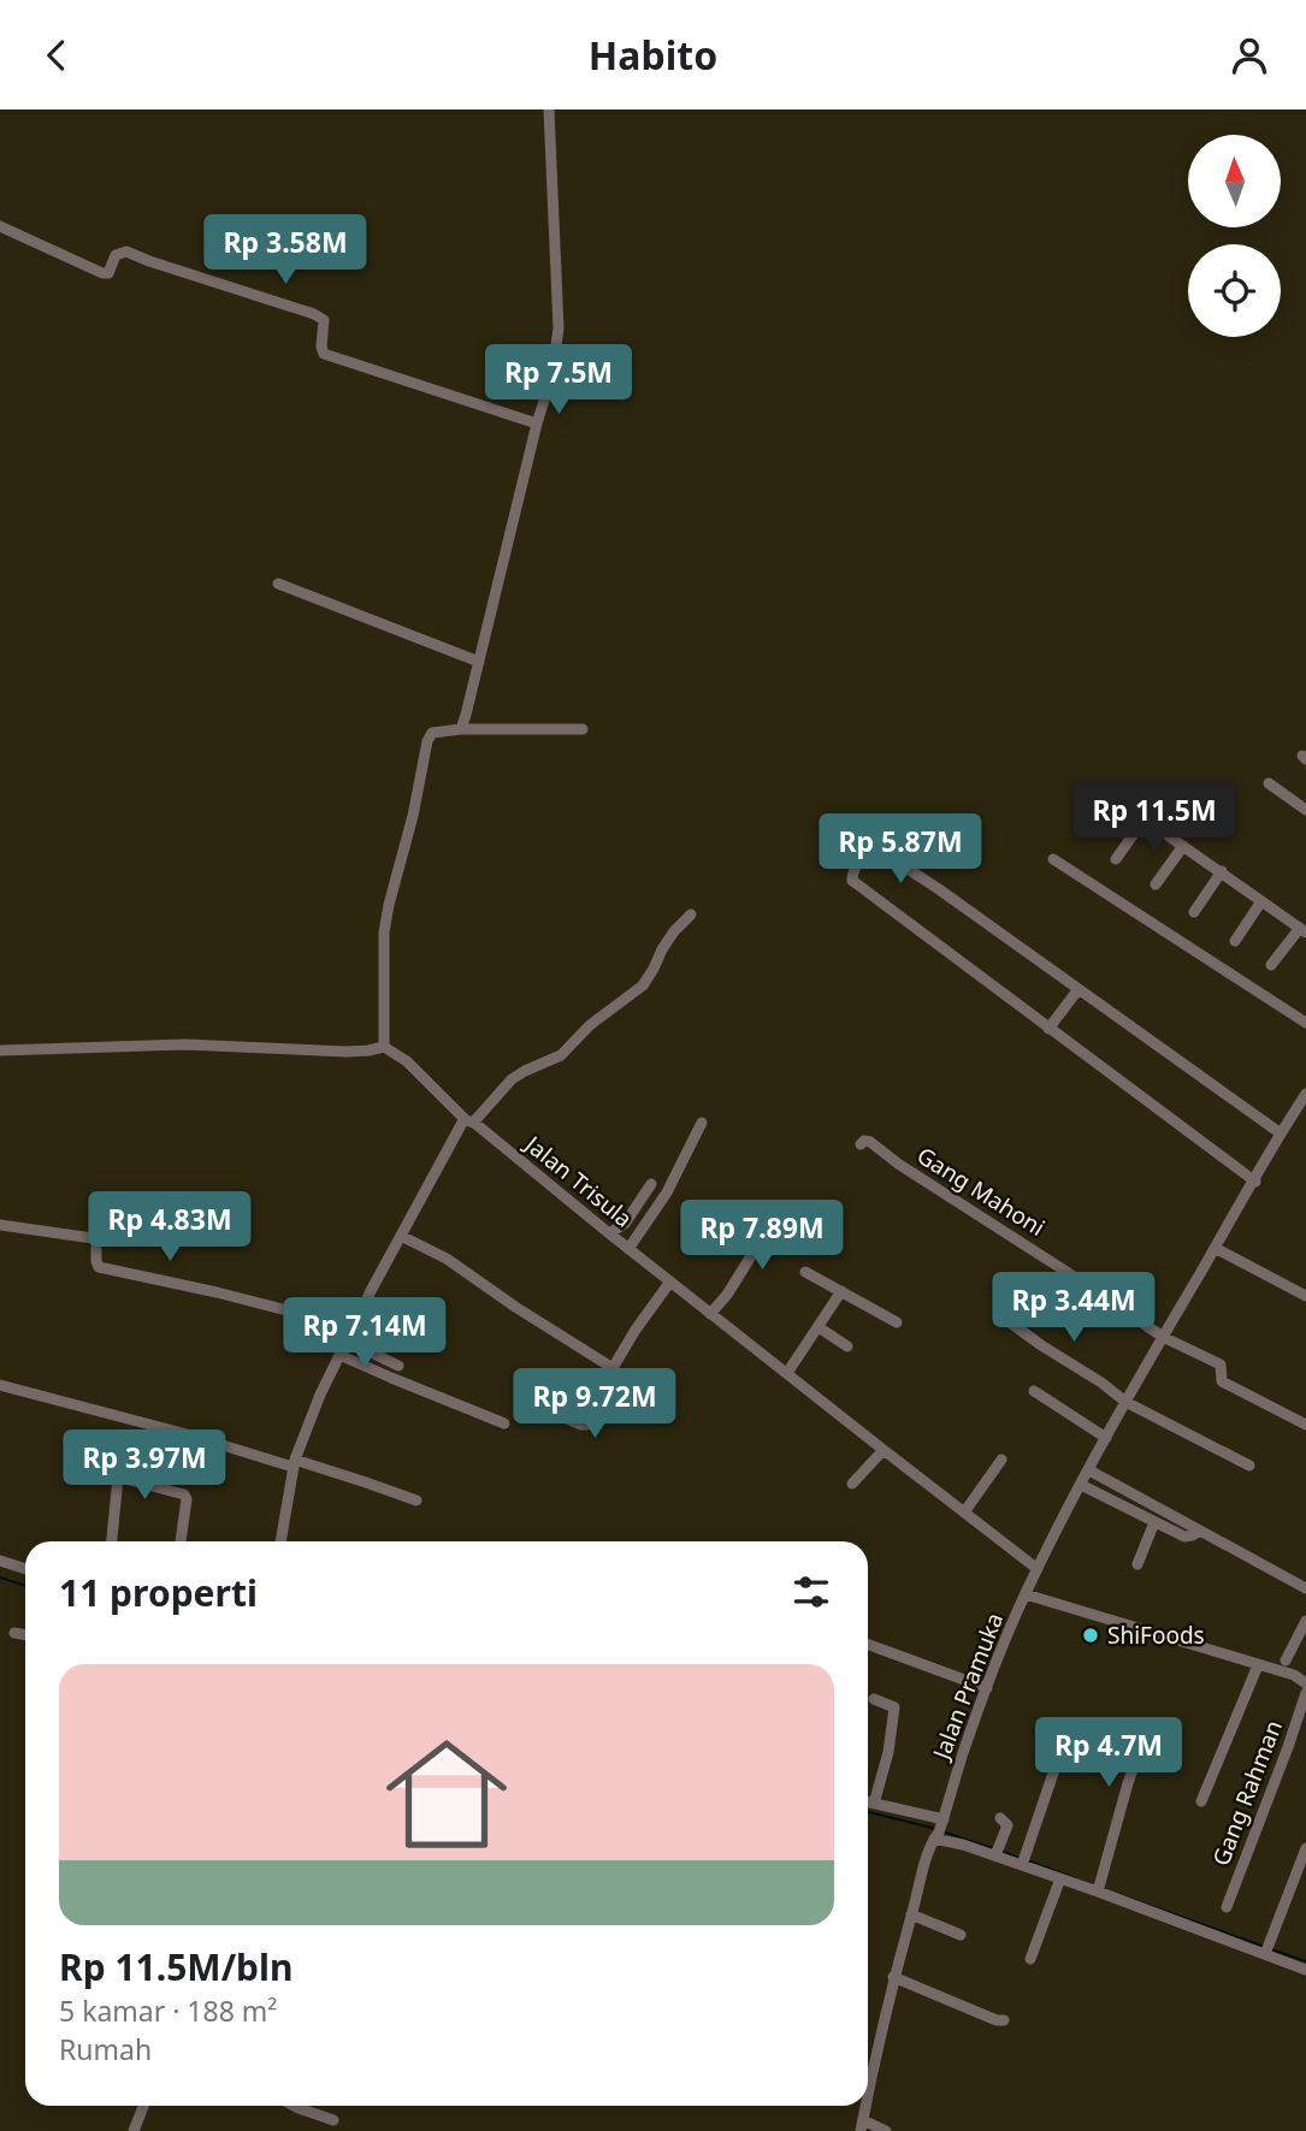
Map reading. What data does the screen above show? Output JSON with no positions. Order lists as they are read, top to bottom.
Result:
{
  "streets": {
    "street": [
      "Jalan Trisula",
      "Gang Mahoni",
      "Jalan Pramuka",
      "Gang Rahman"
    ]
  },
  "crossings": [
    ["Jalan Trisula", "Jalan Pramuka"],
    ["Gang Mahoni", "Jalan Pramuka"]
  ],
  "places": ["ShiFoods"],
  "north": "top",
  "page": {
    "header": "Habito",
    "price": [
      "Rp 3.58M",
      "Rp 7.5M",
      "Rp 11.5M",
      "Rp 5.87M",
      "Rp 4.83M",
      "Rp 7.89M",
      "Rp 3.44M",
      "Rp 7.14M",
      "Rp 9.72M",
      "Rp 3.97M",
      "Rp 4.7M"
    ],
    "heading": "11 properti",
    "list": [
      {
        "name": "Rp 11.5M/bln",
        "note": "5 kamar · 188 m² · Rumah"
      }
    ]
  }
}
